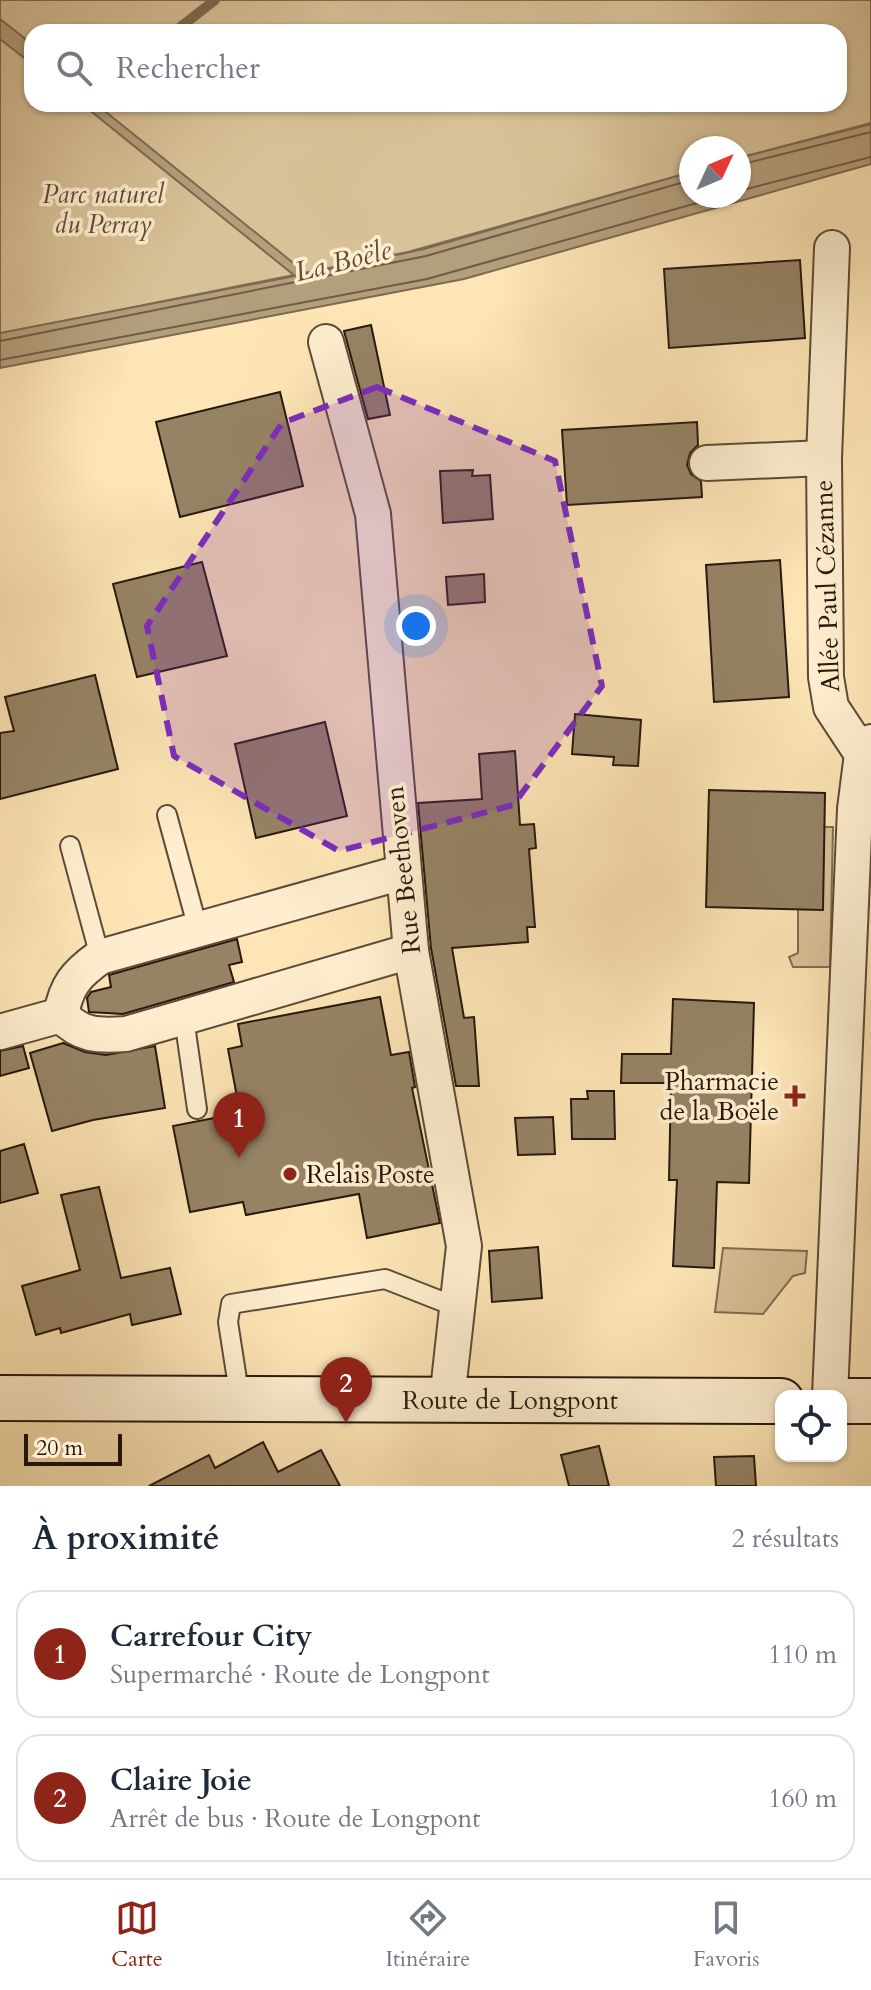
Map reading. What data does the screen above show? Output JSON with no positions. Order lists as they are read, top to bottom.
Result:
{
  "streets": {
    "main road": ["Route de Longpont"],
    "street": ["Allée Paul Cézanne", "Rue Beethoven"]
  },
  "crossings": [
    ["Rue Beethoven", "Route de Longpont"]
  ],
  "water": ["La Boële"],
  "parks": ["Parc naturel du Perray"],
  "places": {
    "health": ["Pharmacie de la Boële"],
    "other": ["Relais Poste"]
  },
  "scale_bar": "20 m",
  "north": "top right",
  "page": {
    "search": "Rechercher",
    "pins": ["1", "2"],
    "scale": "20 m",
    "heading": ["À proximité", "2 résultats"],
    "list": [
      {
        "mark": "1",
        "name": "Carrefour City",
        "note": "Supermarché · Route de Longpont",
        "value": "110 m"
      },
      {
        "mark": "2",
        "name": "Claire Joie",
        "note": "Arrêt de bus · Route de Longpont",
        "value": "160 m"
      }
    ],
    "nav": ["Carte", "Itinéraire", "Favoris"]
  }
}
